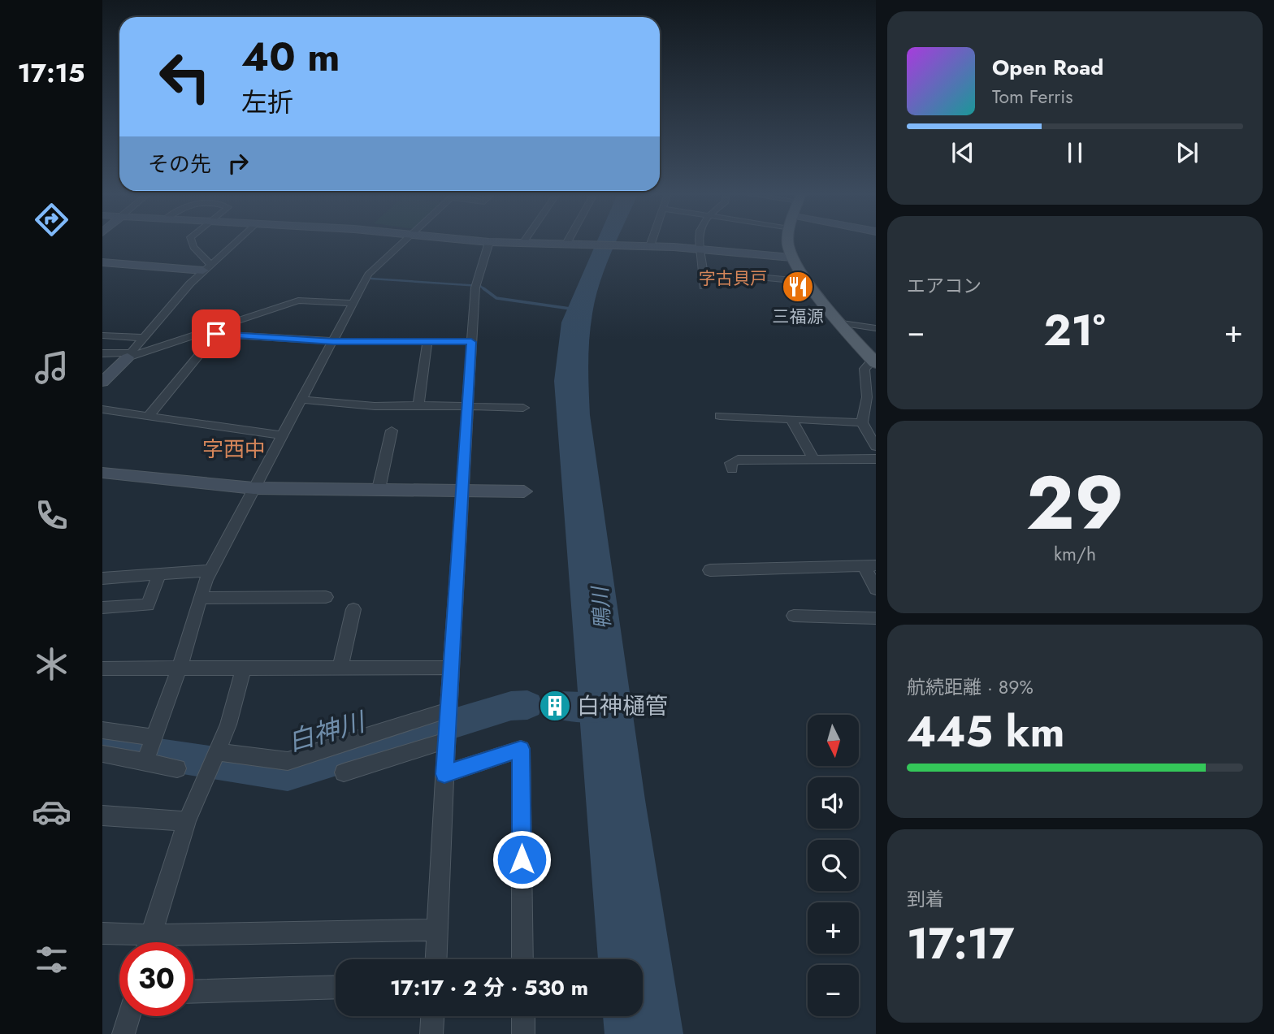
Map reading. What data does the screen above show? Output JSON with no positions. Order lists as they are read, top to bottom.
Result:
{
  "districts": ["字古貝戸", "字西中"],
  "water": ["鴨川", "白神川"],
  "places": {
    "restaurant": ["三福源"],
    "building": ["白神樋管"]
  },
  "north": "bottom",
  "page": {
    "tabs": "17:15",
    "turn": ["40 m", "左折"],
    "song": ["Open Road", "Tom Ferris"],
    "then": "その先",
    "tile": [
      "エアコン",
      ["29", "km/h"],
      ["航続距離 · 89%", "445 km"],
      ["到着", "17:17"]
    ],
    "heat": ["−", "21°", "+"],
    "map_buttons": ["+", "−"],
    "limit": "30",
    "trip": "17:17 · 2 分 · 530 m"
  }
}
